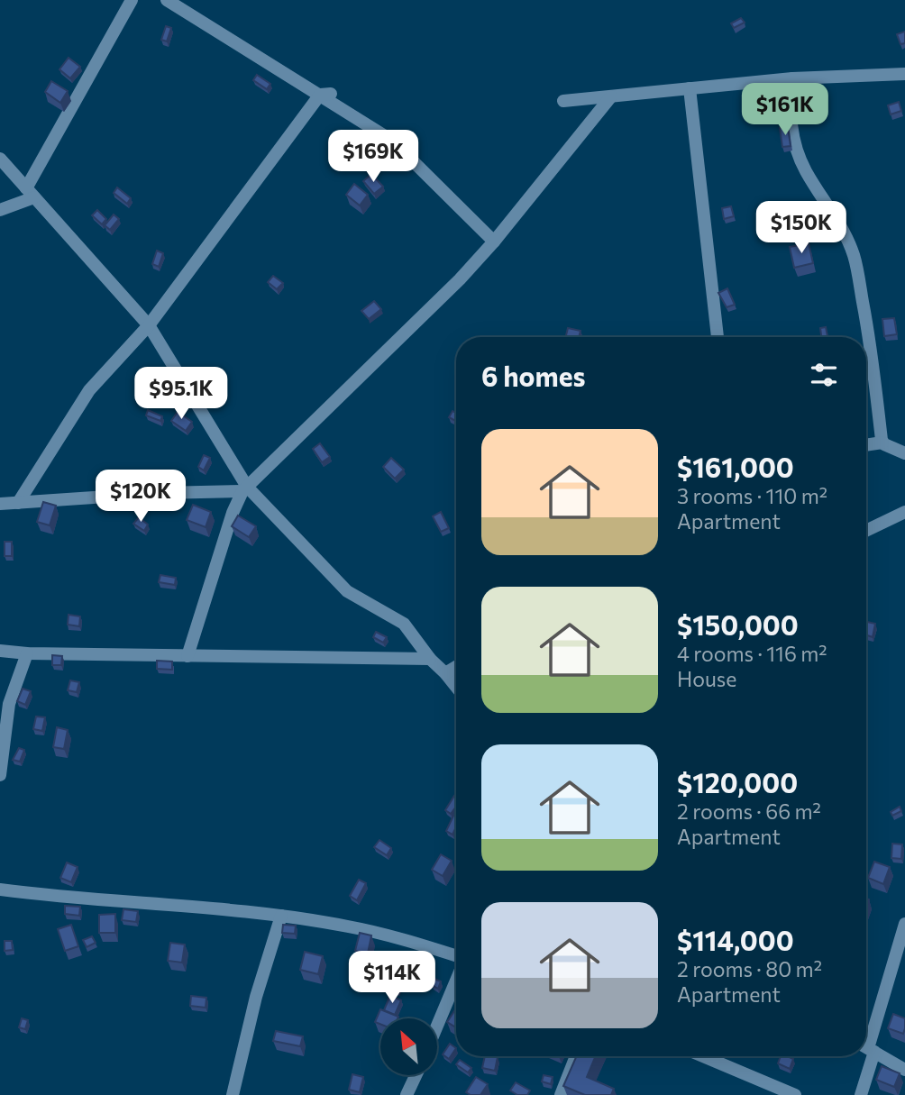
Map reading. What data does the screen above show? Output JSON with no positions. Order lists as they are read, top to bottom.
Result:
{
  "north": "top left",
  "page": {
    "price": [
      "$161K",
      "$169K",
      "$150K",
      "$95.1K",
      "$120K",
      "$114K"
    ],
    "heading": "6 homes",
    "list": [
      {
        "name": "$161,000",
        "note": "3 rooms · 110 m² · Apartment"
      },
      {
        "name": "$150,000",
        "note": "4 rooms · 116 m² · House"
      },
      {
        "name": "$120,000",
        "note": "2 rooms · 66 m² · Apartment"
      },
      {
        "name": "$114,000",
        "note": "2 rooms · 80 m² · Apartment"
      }
    ]
  }
}
